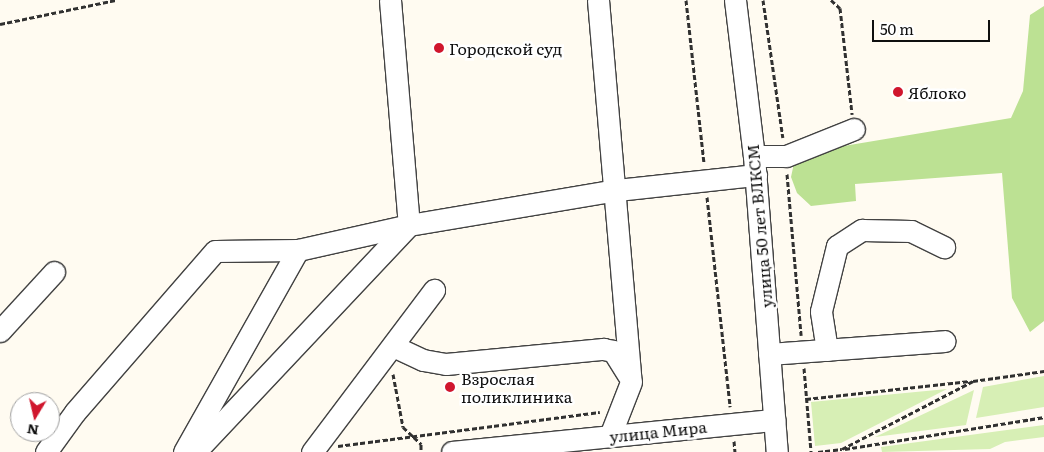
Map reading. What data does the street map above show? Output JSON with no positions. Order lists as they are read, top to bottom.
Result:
{
  "streets": {
    "street": ["улица 50 лет ВЛКСМ", "улица Мира"]
  },
  "crossings": [
    ["улица 50 лет ВЛКСМ", "улица Мира"]
  ],
  "places": ["Городской суд", "Яблоко", "Взрослая поликлиника"],
  "scale_bar": "50 m",
  "north": "bottom"
}
